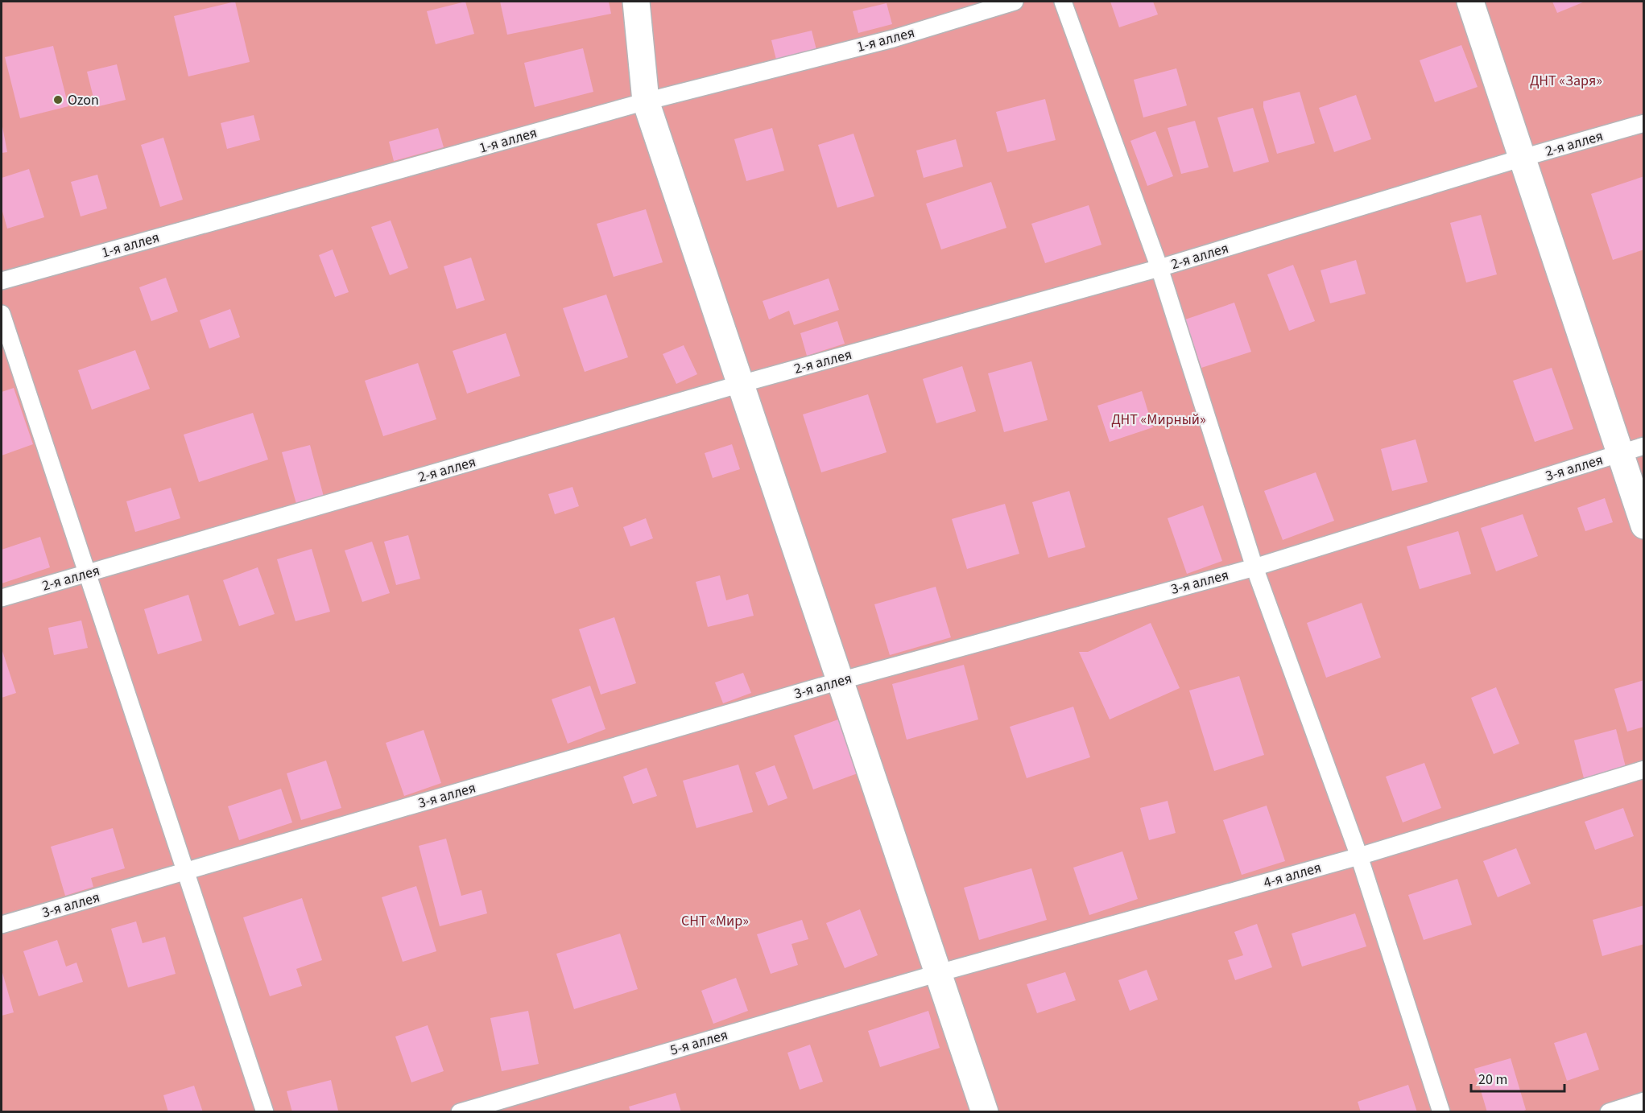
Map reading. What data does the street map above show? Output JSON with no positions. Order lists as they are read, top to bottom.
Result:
{
  "streets": {
    "lane": [
      "1-я аллея",
      "2-я аллея",
      "3-я аллея",
      "4-я аллея",
      "5-я аллея"
    ]
  },
  "crossings": [
    ["4-я аллея", "5-я аллея"]
  ],
  "parks": ["ДНТ «Заря»", "ДНТ «Мирный»", "СНТ «Мир»"],
  "places": ["Ozon"],
  "scale_bar": "20 m"
}
